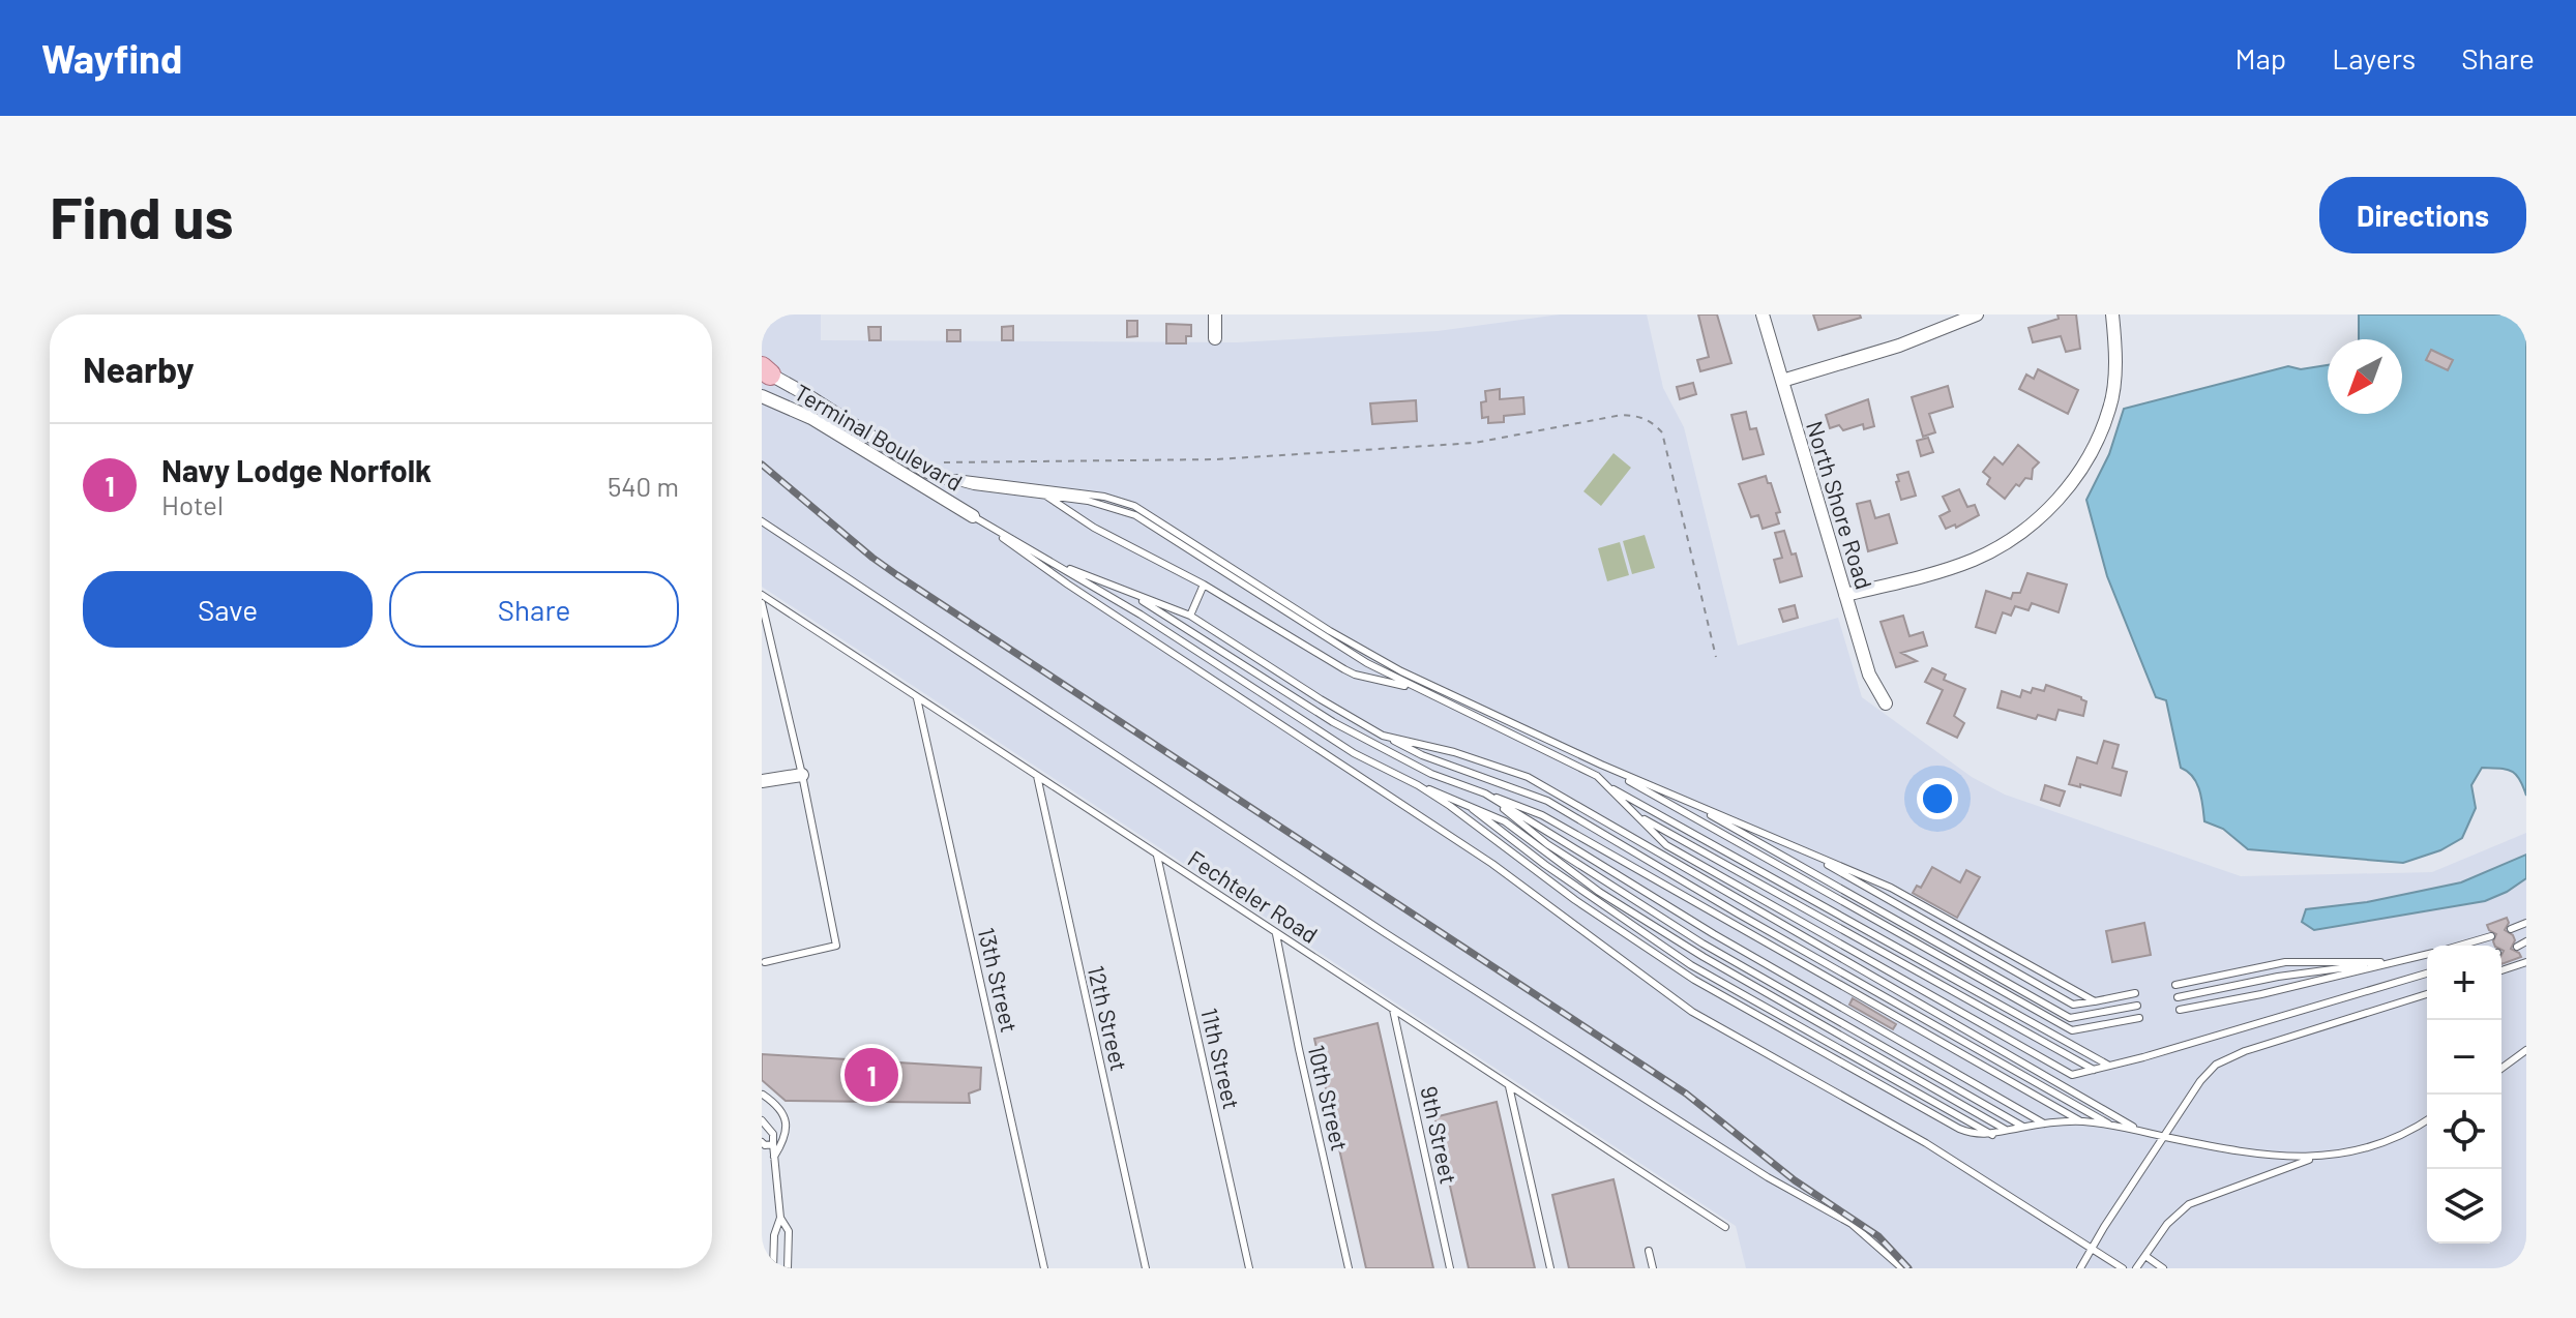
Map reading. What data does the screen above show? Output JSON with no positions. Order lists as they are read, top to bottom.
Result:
{
  "streets": {
    "street": ["Terminal Boulevard", "North Shore Road"],
    "lane": [
      "Fechteler Road",
      "13th Street",
      "12th Street",
      "11th Street",
      "10th Street",
      "9th Street"
    ]
  },
  "crossings": [
    ["Fechteler Road", "13th Street"],
    ["Fechteler Road", "12th Street"],
    ["Fechteler Road", "11th Street"],
    ["Fechteler Road", "10th Street"],
    ["Fechteler Road", "9th Street"]
  ],
  "north": "bottom left",
  "page": {
    "header": "Wayfind",
    "nav": ["Map", "Layers", "Share"],
    "buttons": [
      "Directions",
      ["Save", "Share"]
    ],
    "title": "Find us",
    "heading": "Nearby",
    "list": [
      {
        "mark": "1",
        "name": "Navy Lodge Norfolk",
        "note": "Hotel",
        "value": "540 m"
      }
    ],
    "map_buttons": ["+", "−"],
    "pins": "1"
  }
}
